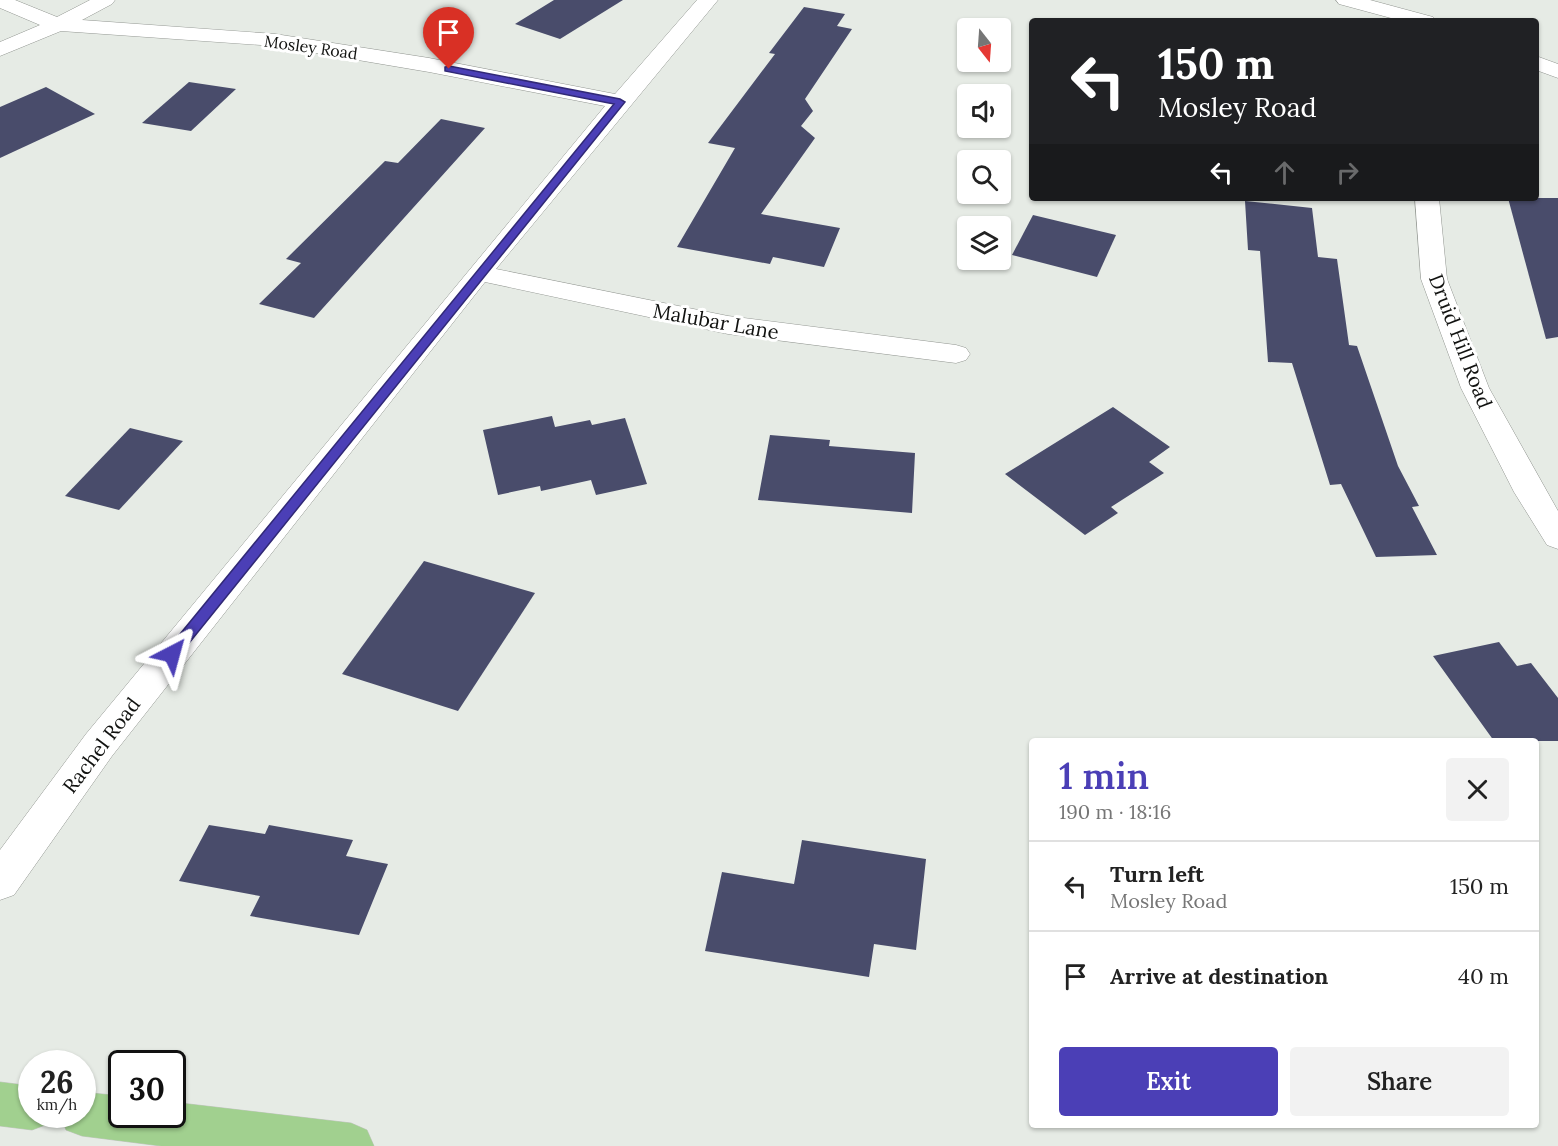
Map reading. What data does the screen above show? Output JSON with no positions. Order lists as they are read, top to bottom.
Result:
{
  "streets": {
    "street": [
      "Mosley Road",
      "Malubar Lane",
      "Druid Hill Road",
      "Rachel Road"
    ]
  },
  "crossings": [
    ["Mosley Road", "Rachel Road"],
    ["Malubar Lane", "Rachel Road"]
  ],
  "north": "bottom",
  "page": {
    "turn": ["150 m", "Mosley Road"],
    "heading": ["1 min", "190 m · 18:16"],
    "list": [
      {
        "name": "Turn left",
        "note": "Mosley Road",
        "value": "150 m"
      },
      {
        "name": "Arrive at destination",
        "value": "40 m"
      }
    ],
    "buttons": ["Exit", "Share"],
    "speed": "26 km/h",
    "limit": "30"
  }
}
